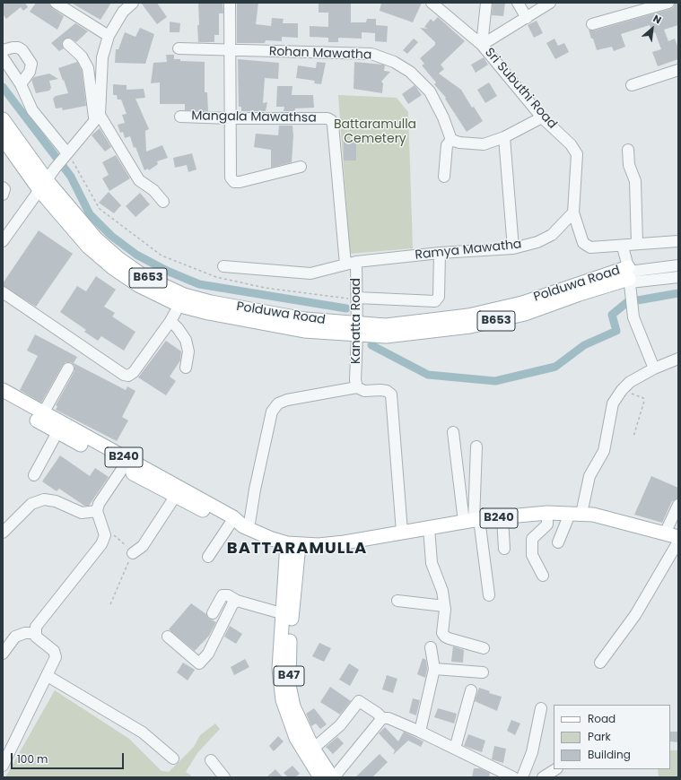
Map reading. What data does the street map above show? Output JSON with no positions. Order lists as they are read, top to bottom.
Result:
{
  "streets": {
    "main road": [
      "B653",
      "Polduwa Road",
      "B240",
      "B47"
    ],
    "street": [
      "Rohan Mawatha",
      "Sri Subuthi Road",
      "Mangala Mawathsa",
      "Ramya Mawatha",
      "Kanatta Road"
    ]
  },
  "crossings": [
    ["Sri Subuthi Road", "Ramya Mawatha"],
    ["Mangala Mawathsa", "Ramya Mawatha"],
    ["Ramya Mawatha", "Kanatta Road"],
    ["Polduwa Road", "Kanatta Road"],
    ["B240", "B47"]
  ],
  "districts": ["BATTARAMULLA"],
  "parks": ["Battaramulla Cemetery"],
  "legend": ["Road", "Park", "Building"],
  "scale_bar": "100 m",
  "north": "top right"
}
